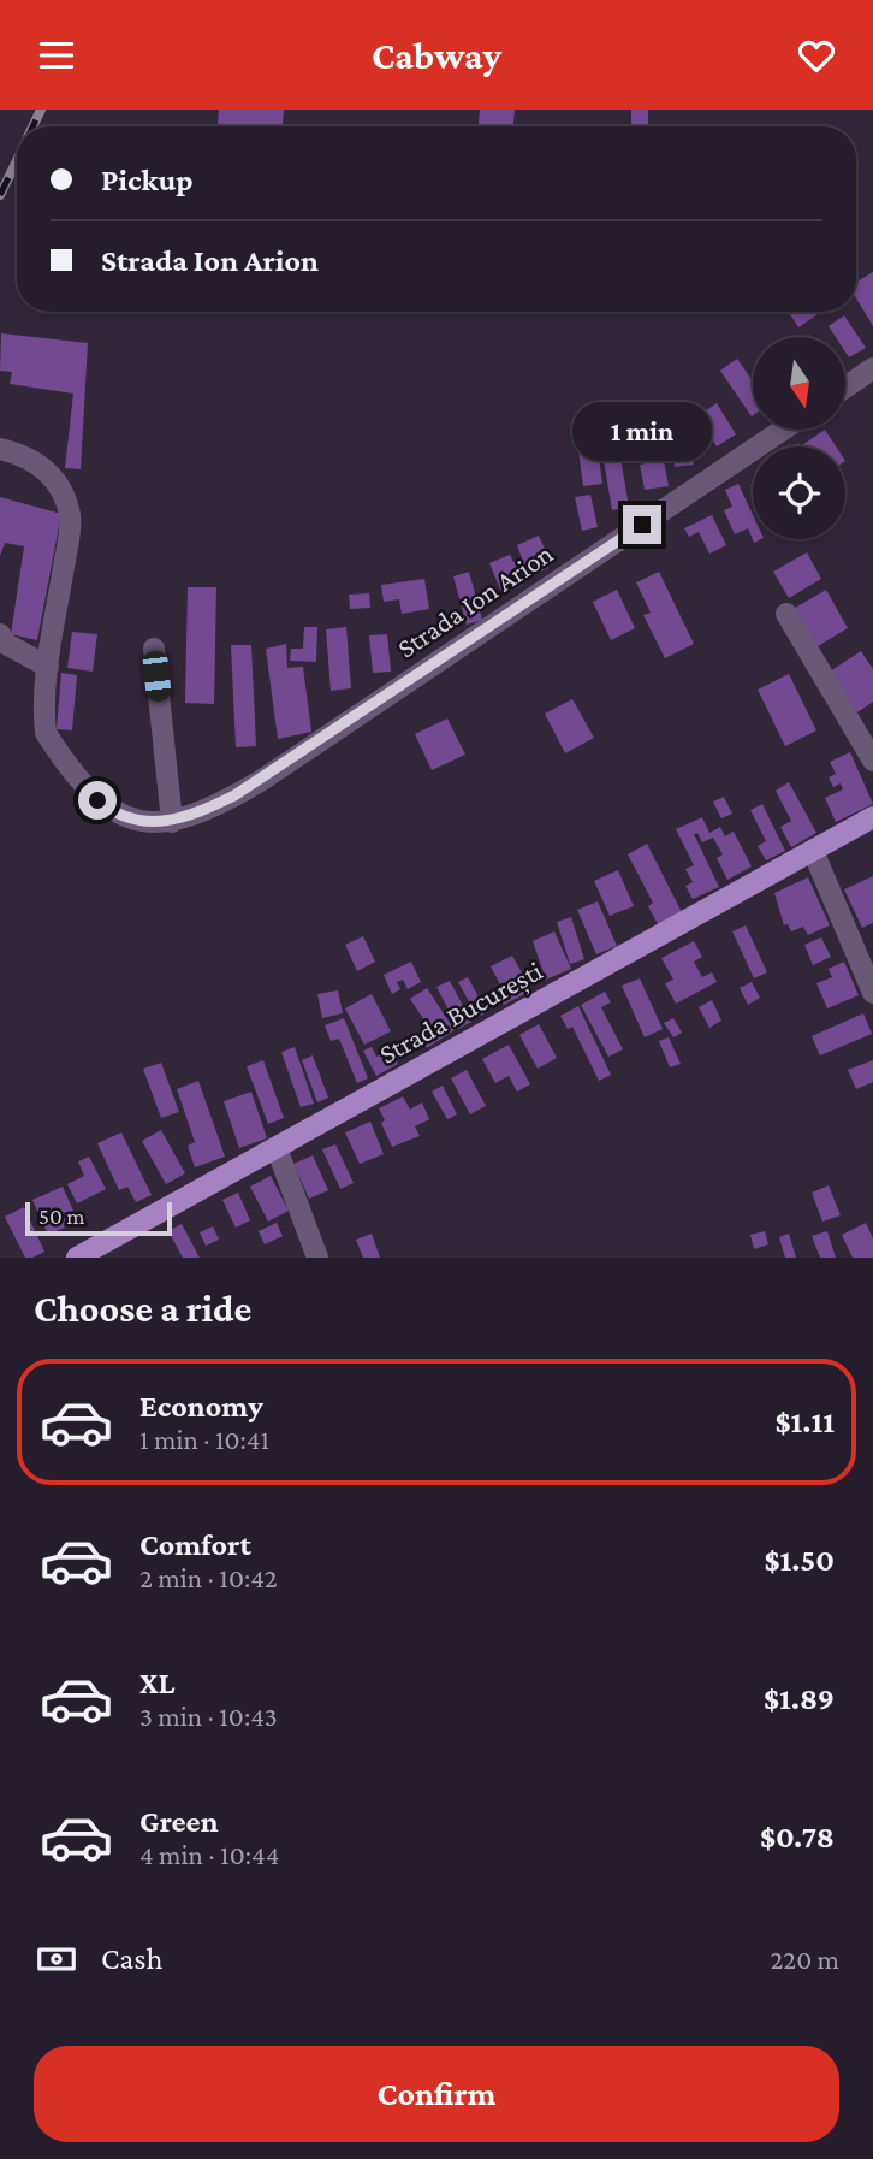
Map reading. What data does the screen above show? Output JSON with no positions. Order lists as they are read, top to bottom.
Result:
{
  "streets": {
    "main road": ["Strada București"],
    "street": ["Strada Ion Arion"]
  },
  "scale_bar": "50 m",
  "north": "bottom",
  "page": {
    "header": "Cabway",
    "banner": ["Pickup", "Strada Ion Arion"],
    "bubble": "1 min",
    "scale": "50 m",
    "heading": "Choose a ride",
    "list": [
      {
        "name": "Economy",
        "note": "1 min · 10:41",
        "value": "$1.11"
      },
      {
        "name": "Comfort",
        "note": "2 min · 10:42",
        "value": "$1.50"
      },
      {
        "name": "XL",
        "note": "3 min · 10:43",
        "value": "$1.89"
      },
      {
        "name": "Green",
        "note": "4 min · 10:44",
        "value": "$0.78"
      }
    ],
    "pay": ["Cash", "220 m"],
    "buttons": "Confirm"
  }
}
